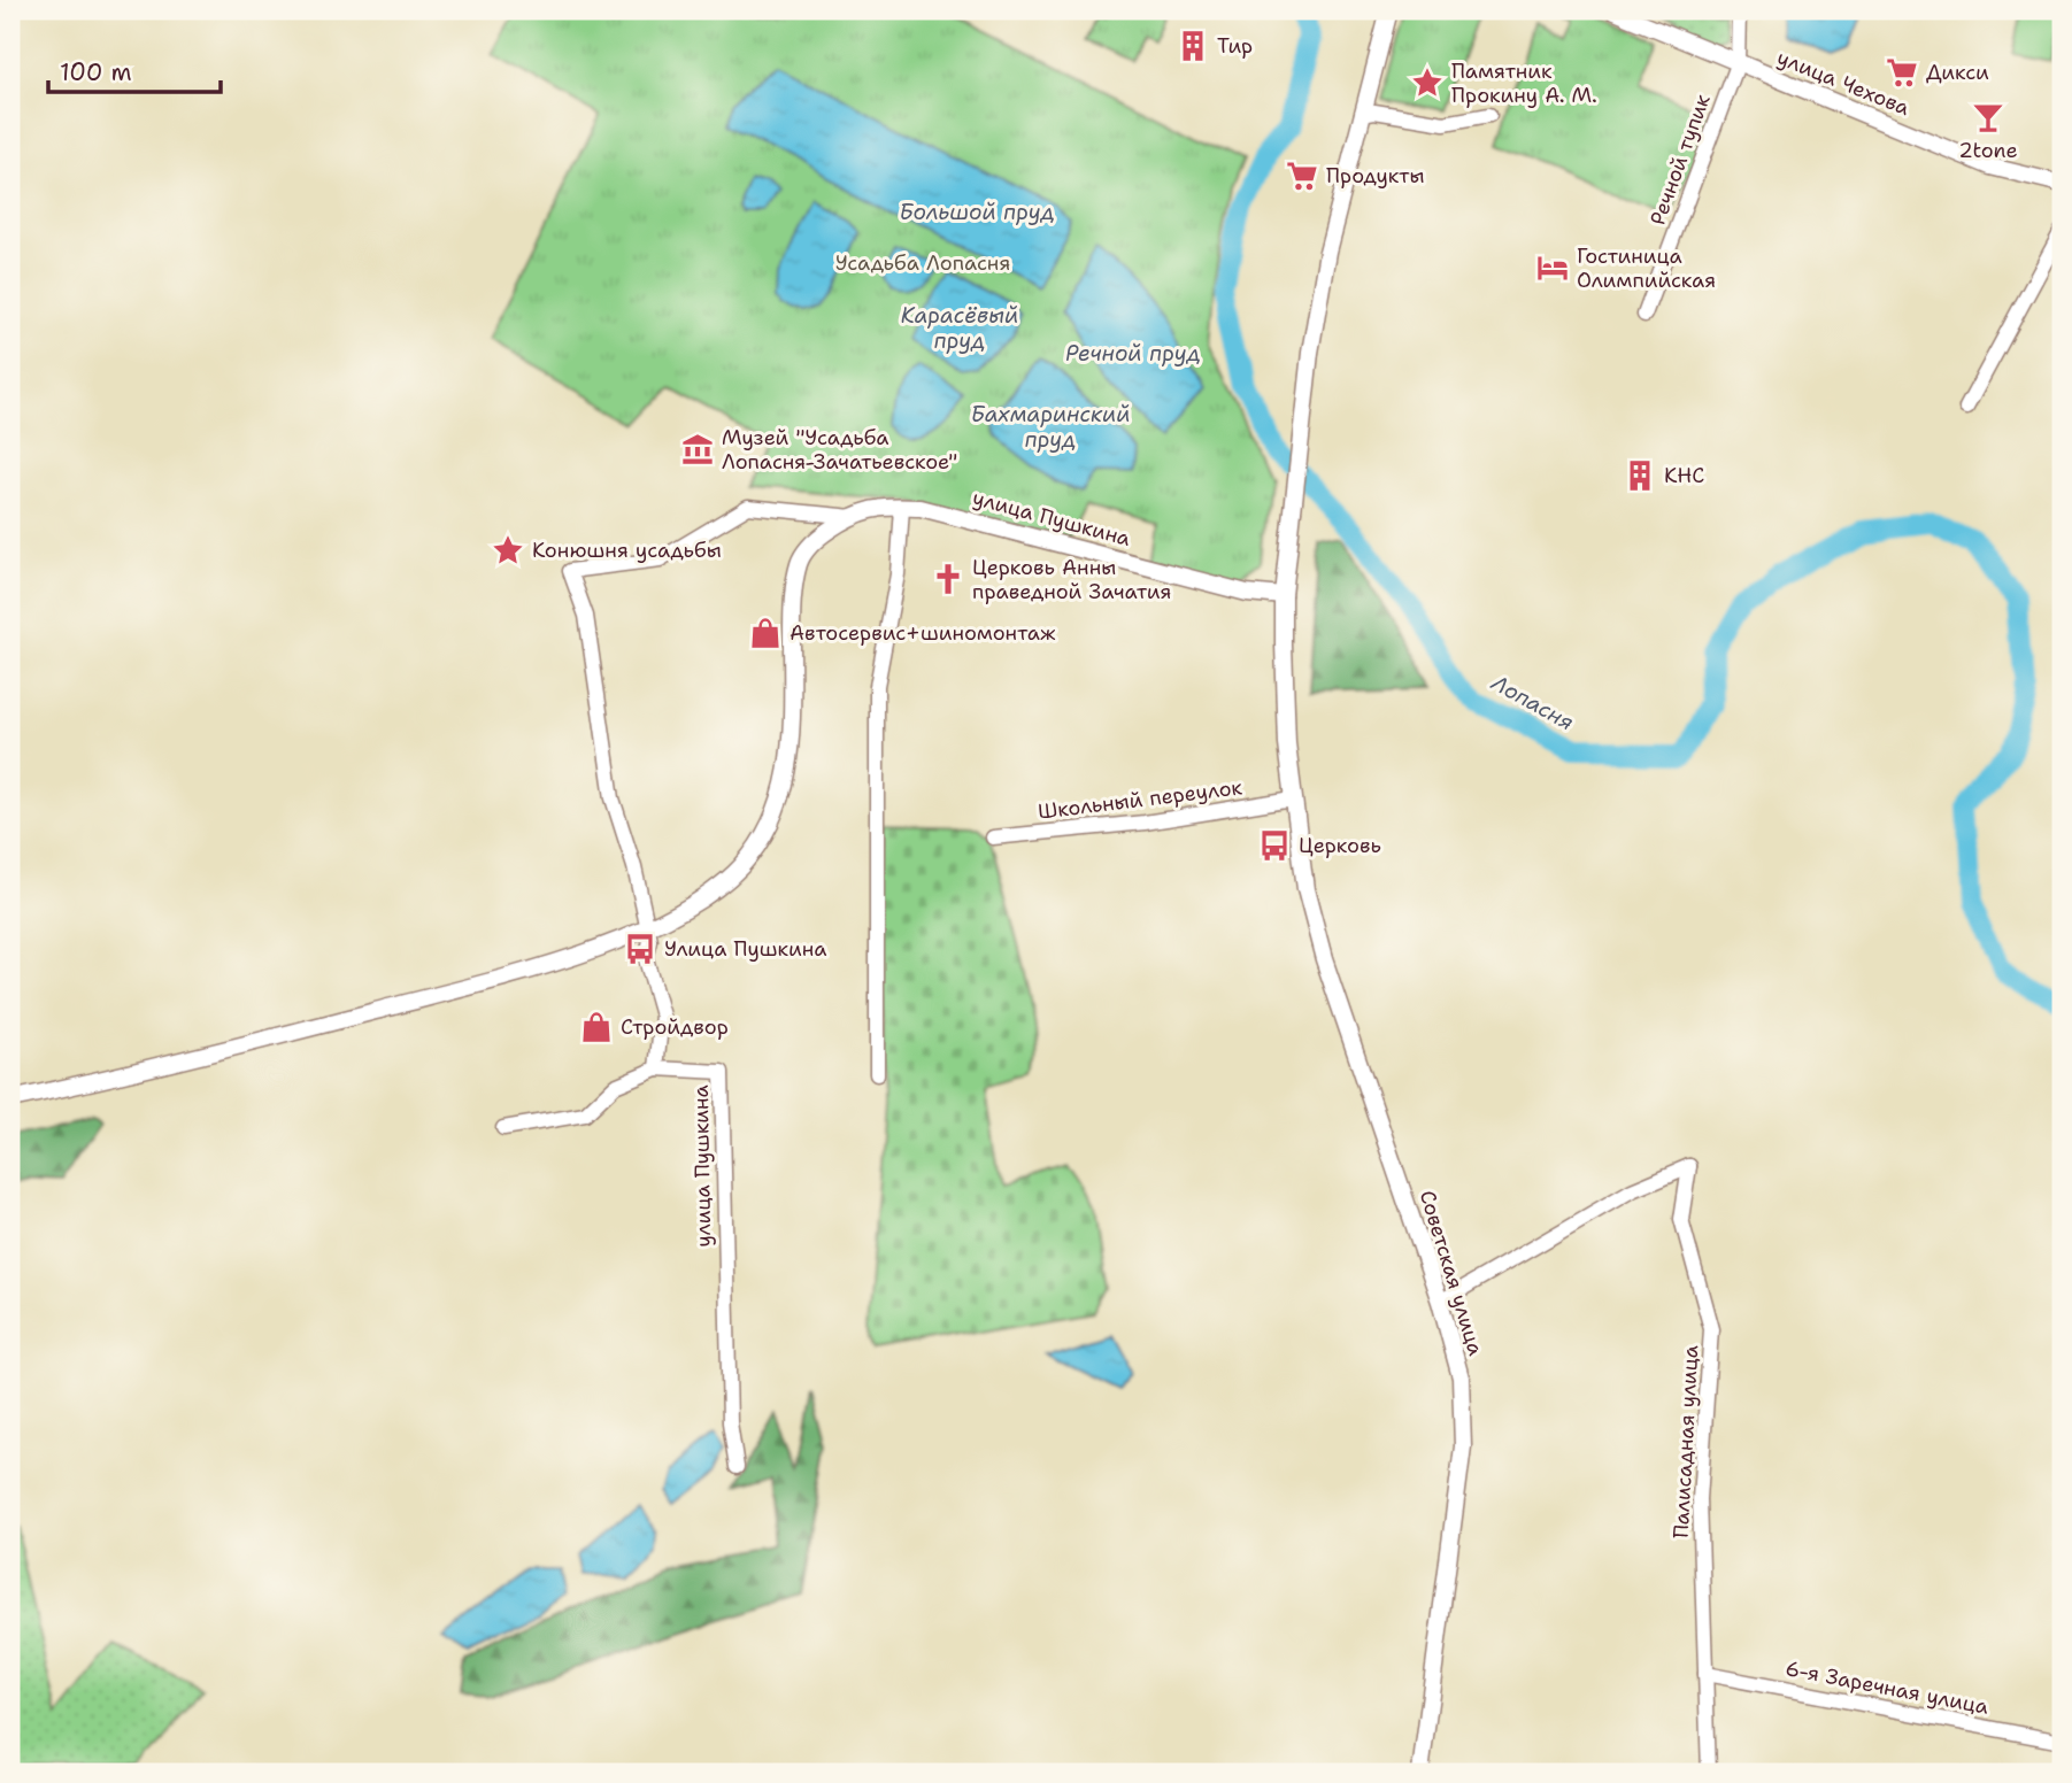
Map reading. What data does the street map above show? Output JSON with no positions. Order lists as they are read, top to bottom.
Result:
{
  "streets": {
    "main road": ["улица Чехова", "улица Пушкина", "Советская улица"],
    "street": [
      "Речной тупик",
      "Школьный переулок",
      "Палисадная улица",
      "6-я Заречная улица"
    ]
  },
  "crossings": [
    ["улица Чехова", "Речной тупик"],
    ["улица Пушкина", "Советская улица"],
    ["Школьный переулок", "Советская улица"],
    ["Советская улица", "Палисадная улица"],
    ["Палисадная улица", "6-я Заречная улица"]
  ],
  "water": [
    "Большой пруд",
    "Карасёвый пруд",
    "Речной пруд",
    "Бахмаринский пруд",
    "Лопасня"
  ],
  "parks": ["Усадьба Лопасня"],
  "places": {
    "building": ["Тир", "КНС"],
    "supermarket": ["Дикси", "Продукты"],
    "place": ["Памятник Прокину А. М.", "Конюшня усадьбы"],
    "bar": ["2tone"],
    "hotel": ["Гостиница Олимпийская"],
    "museum": ["Музей \"Усадьба Лопасня-Зачатьевское\""],
    "church": ["Церковь Анны праведной Зачатия"],
    "shop": ["Автосервис+шиномонтаж", "Стройдвор"],
    "bus stop": ["Церковь", "Улица Пушкина"]
  },
  "scale_bar": "100 m"
}
